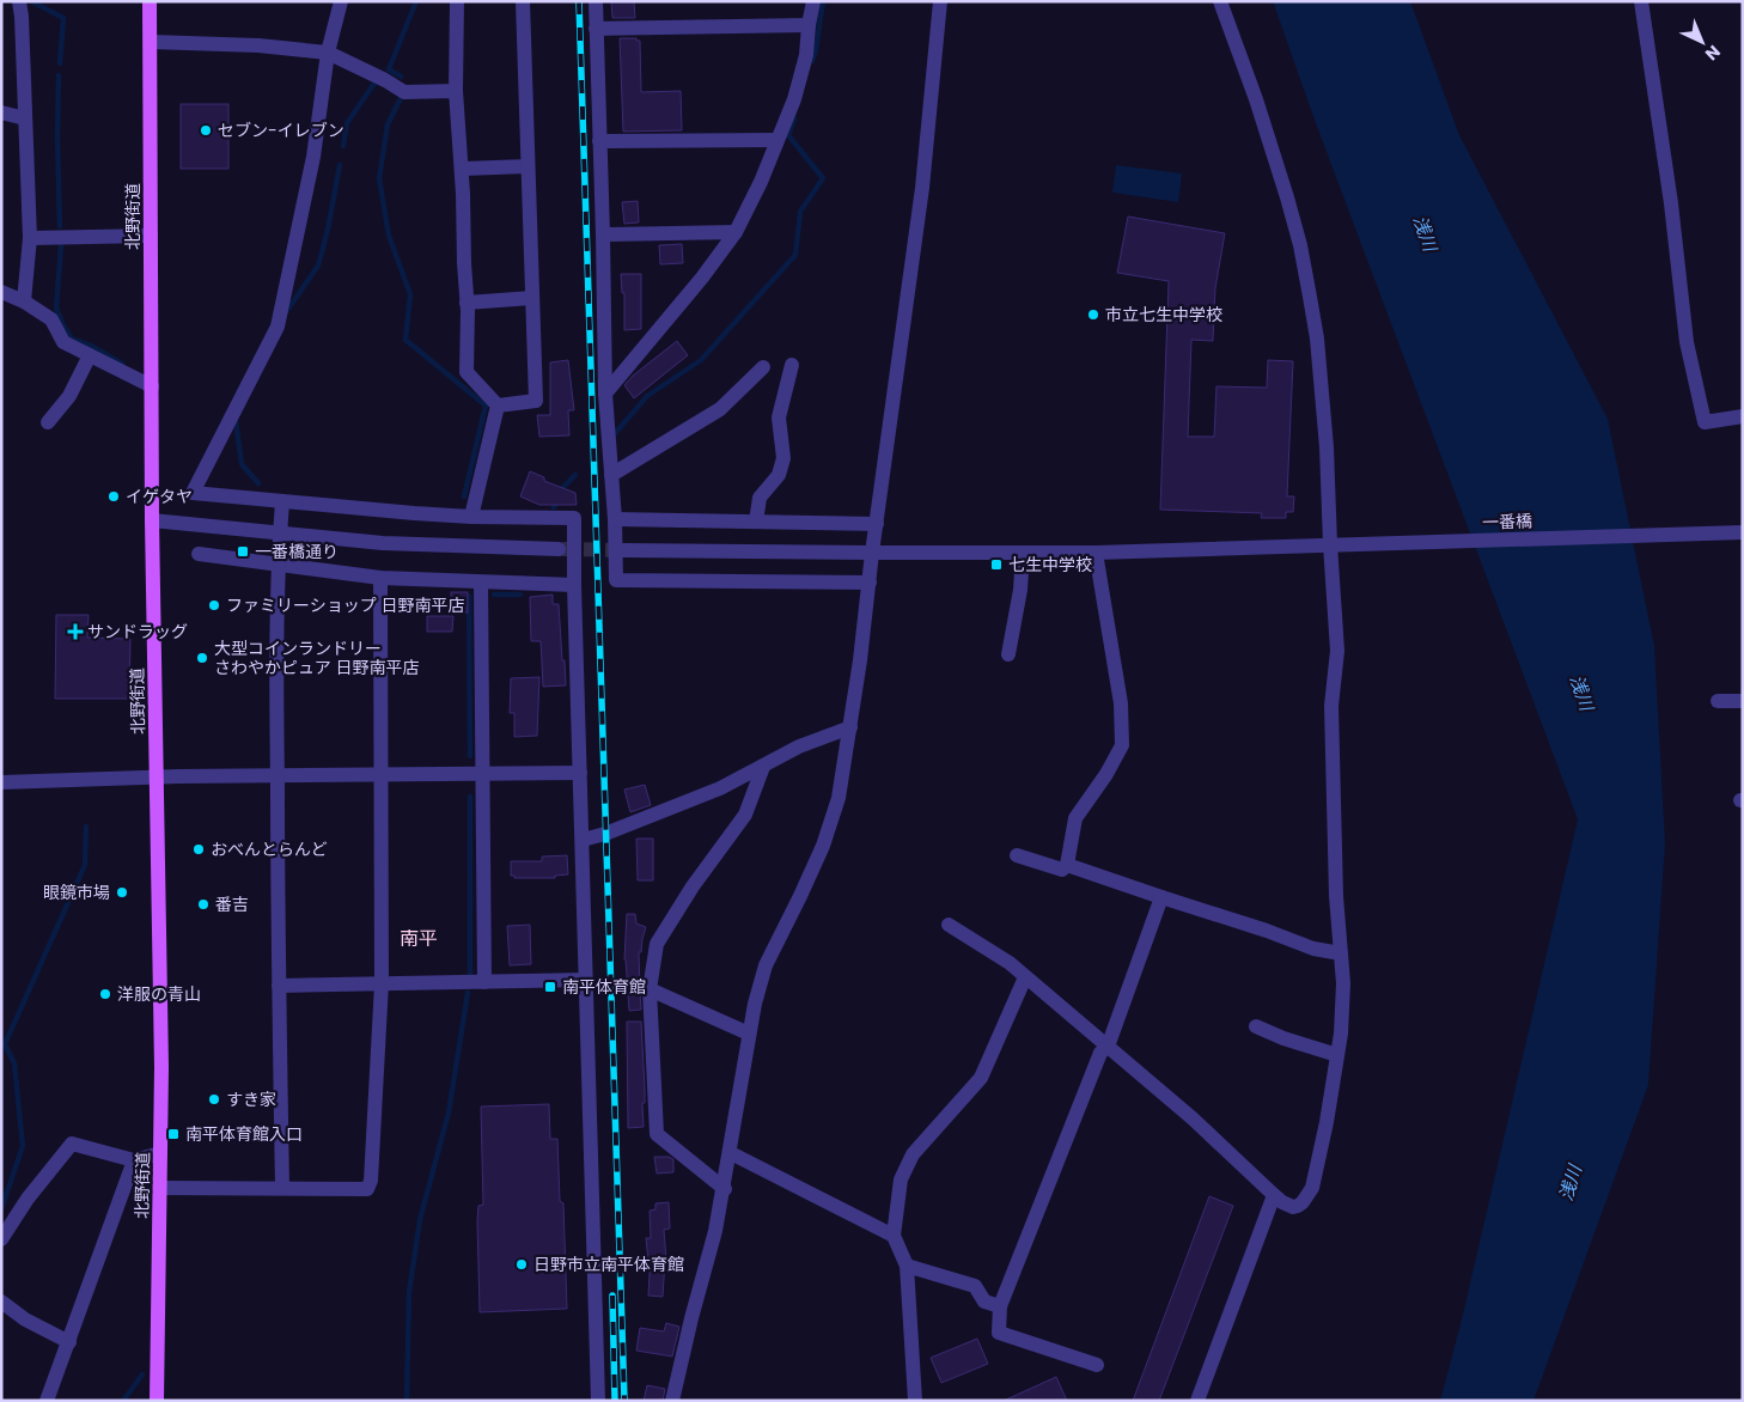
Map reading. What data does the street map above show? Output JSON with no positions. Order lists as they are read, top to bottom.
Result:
{
  "streets": {
    "main road": ["北野街道"],
    "street": ["一番橋"]
  },
  "districts": ["南平"],
  "water": ["浅川"],
  "places": {
    "other": [
      "セブン-イレブン",
      "市立七生中学校",
      "イゲタヤ",
      "ファミリーショップ 日野南平店",
      "大型コインランドリー さわやかピュア 日野南平店",
      "おべんとらんど",
      "眼鏡市場",
      "番吉",
      "洋服の青山",
      "すき家",
      "日野市立南平体育館"
    ],
    "transit": [
      "一番橋通り",
      "七生中学校",
      "南平体育館",
      "南平体育館入口"
    ],
    "health": ["サンドラッグ"]
  },
  "north": "bottom right"
}
